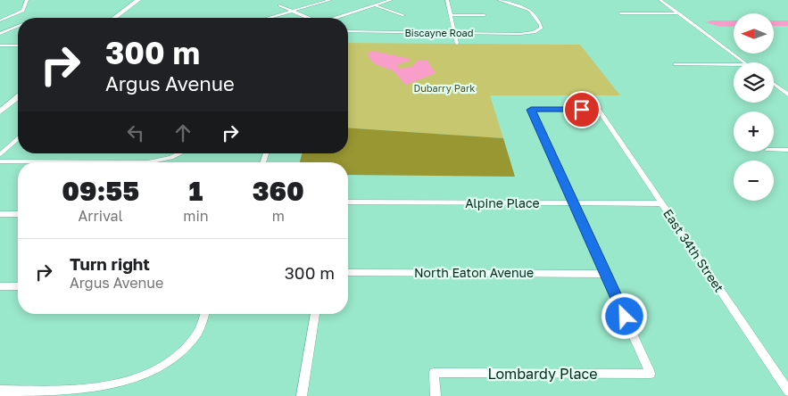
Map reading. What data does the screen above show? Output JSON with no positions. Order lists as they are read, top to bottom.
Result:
{
  "streets": {
    "street": [
      "Biscayne Road",
      "Alpine Place",
      "East 34th Street",
      "North Eaton Avenue",
      "Lombardy Place"
    ]
  },
  "crossings": [
    ["Alpine Place", "East 34th Street"],
    ["North Eaton Avenue", "Lombardy Place"]
  ],
  "parks": ["Dubarry Park"],
  "north": "left",
  "page": {
    "map_buttons": ["+", "−"],
    "turn": ["300 m", "Argus Avenue"],
    "eta": [
      "09:55",
      "Arrival",
      "1",
      "min",
      "360",
      "m"
    ],
    "list": [
      {
        "name": "Turn right",
        "note": "Argus Avenue",
        "value": "300 m"
      }
    ]
  }
}
